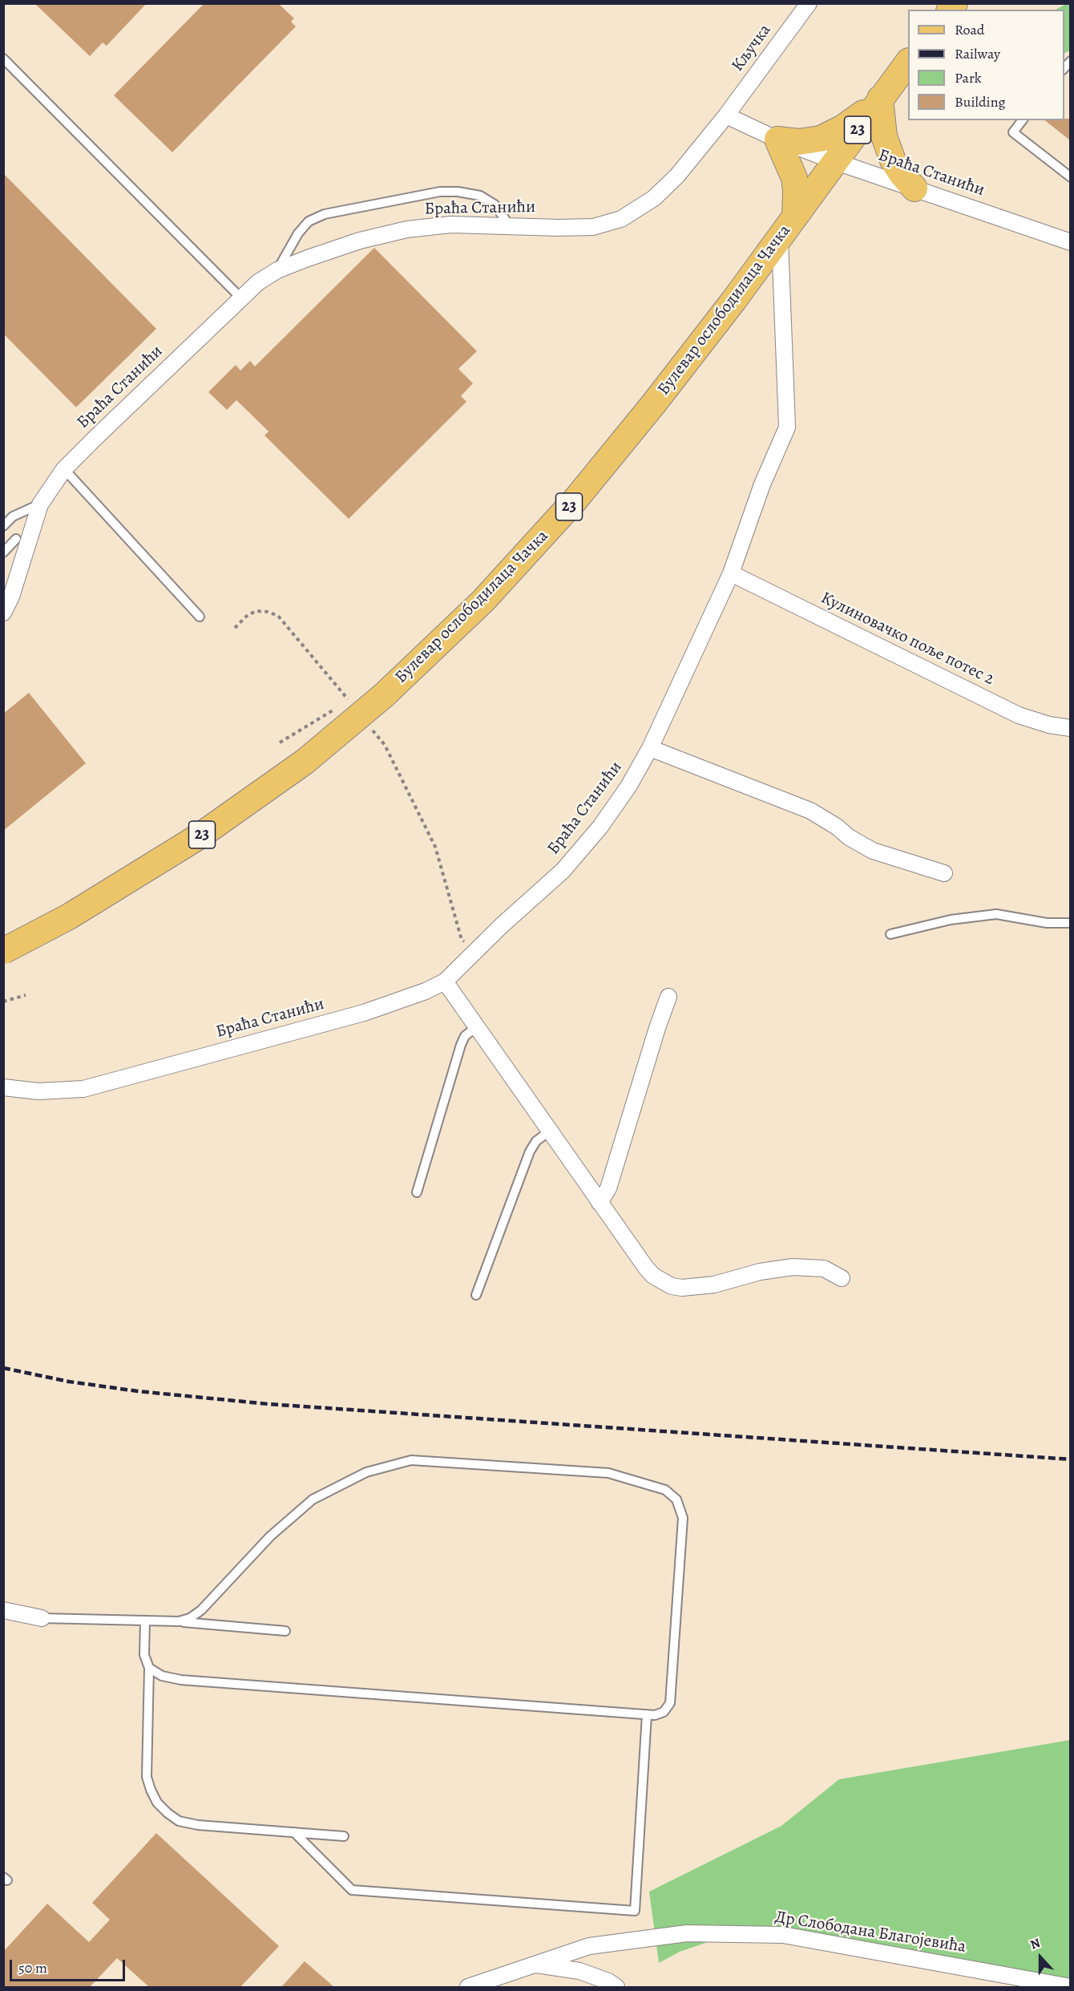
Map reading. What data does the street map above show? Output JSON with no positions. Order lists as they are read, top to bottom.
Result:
{
  "streets": {
    "main road": ["23", "Булевар ослободилаца Чачка"],
    "street": [
      "Кључка",
      "Браћа Станићи",
      "Кулиновачко поље потес 2",
      "Др Слободана Благојевића"
    ]
  },
  "crossings": [
    ["Кључка", "Браћа Станићи"],
    ["Браћа Станићи", "Булевар ослободилаца Чачка"],
    ["Браћа Станићи", "Кулиновачко поље потес 2"]
  ],
  "legend": [
    "Road",
    "Railway",
    "Park",
    "Building"
  ],
  "scale_bar": "50 m",
  "north": "top"
}
